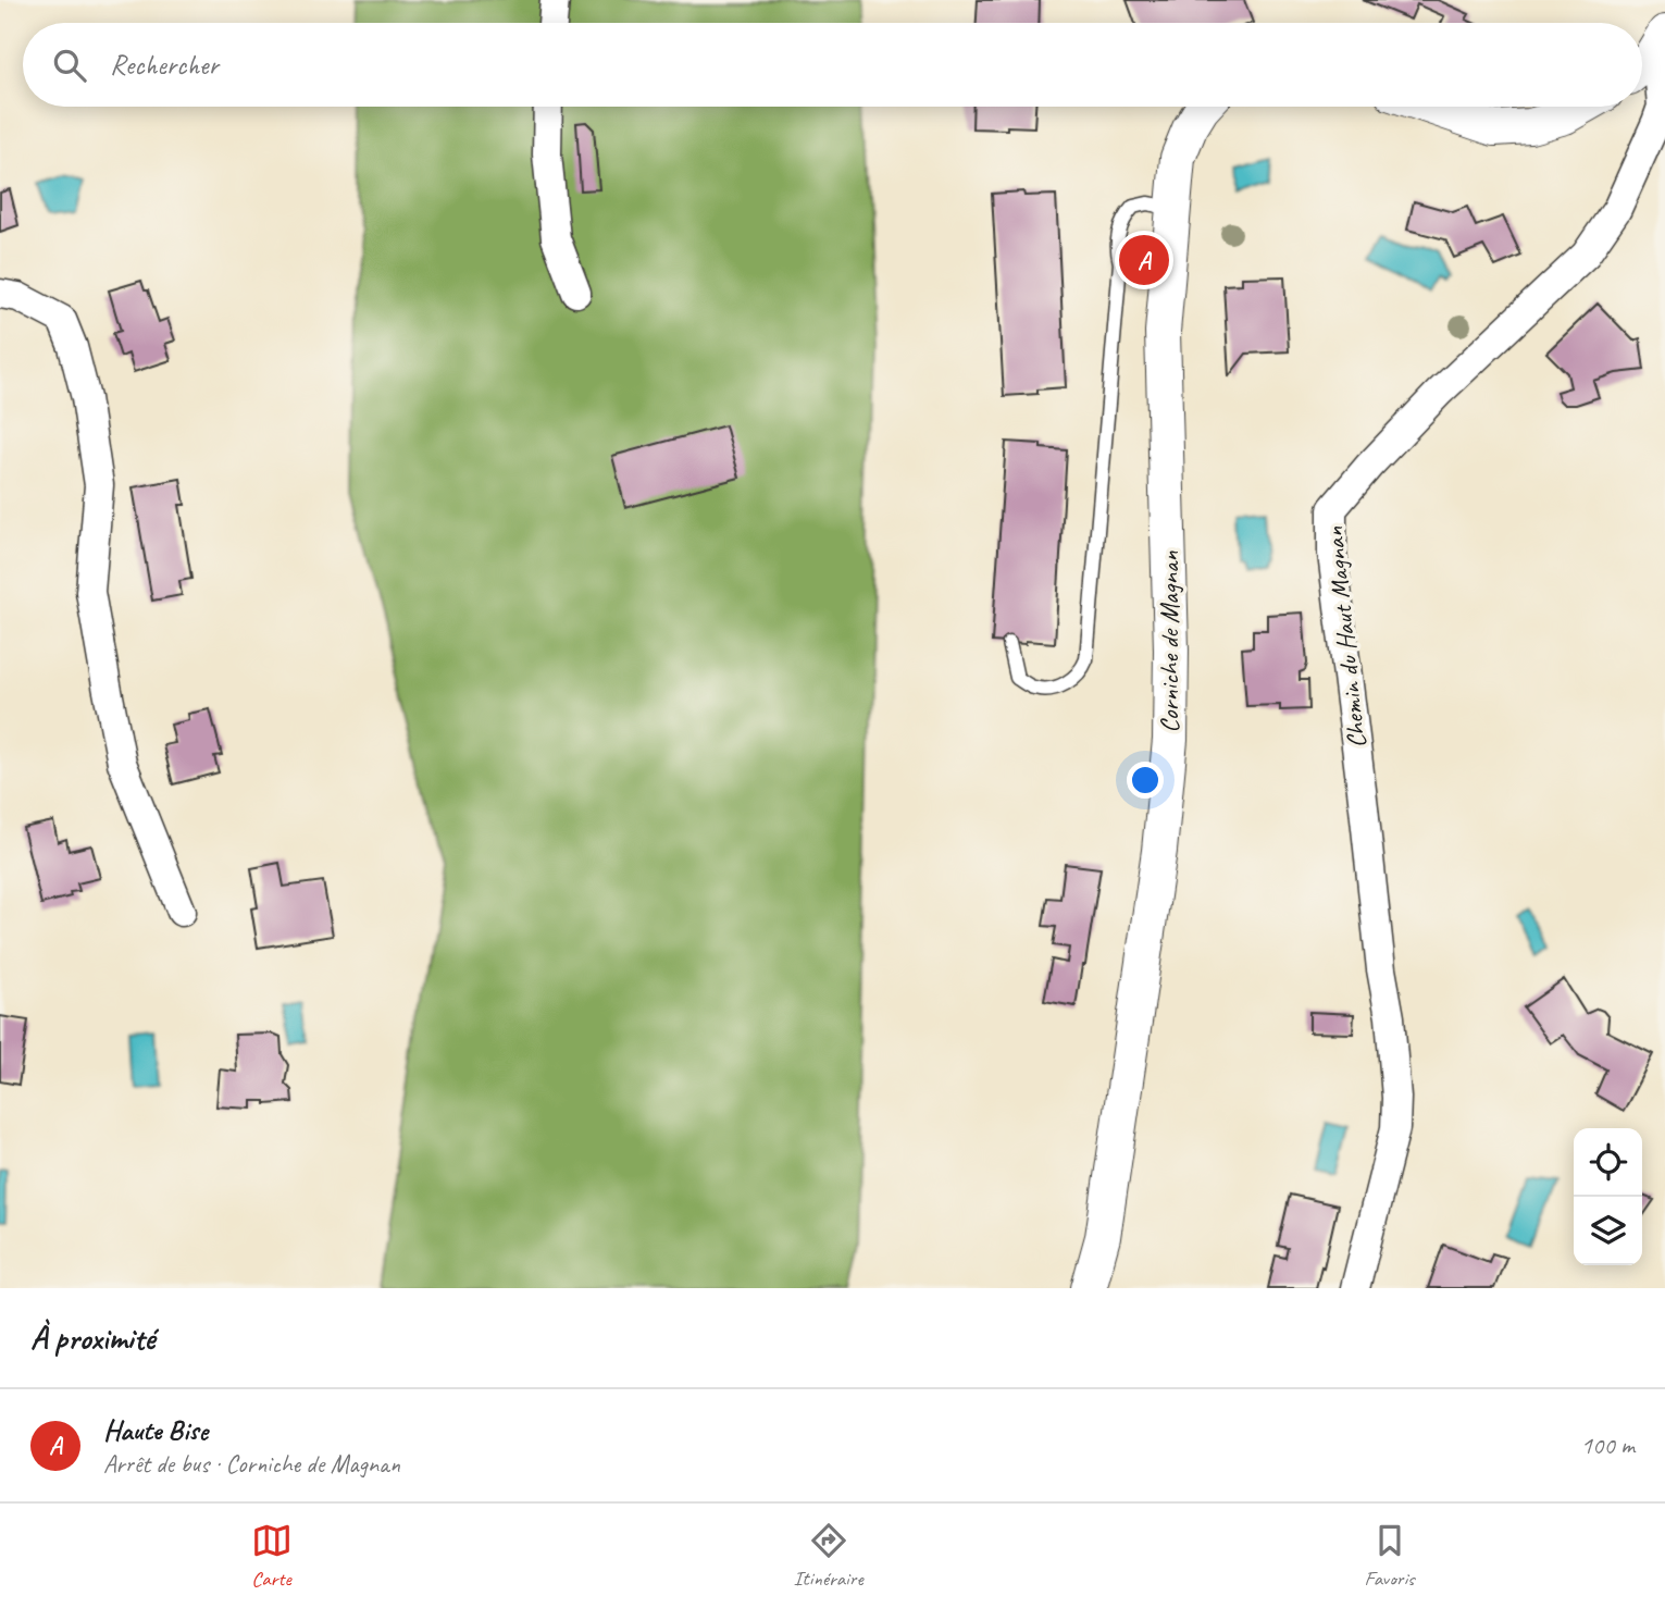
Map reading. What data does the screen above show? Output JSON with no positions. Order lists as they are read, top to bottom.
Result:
{
  "streets": {
    "street": ["Chemin du Haut Magnan", "Corniche de Magnan"]
  },
  "page": {
    "search": "Rechercher",
    "pins": "A",
    "heading": "À proximité",
    "list": [
      {
        "mark": "A",
        "name": "Haute Bise",
        "note": "Arrêt de bus · Corniche de Magnan",
        "value": "100 m"
      }
    ],
    "nav": ["Carte", "Itinéraire", "Favoris"]
  }
}
